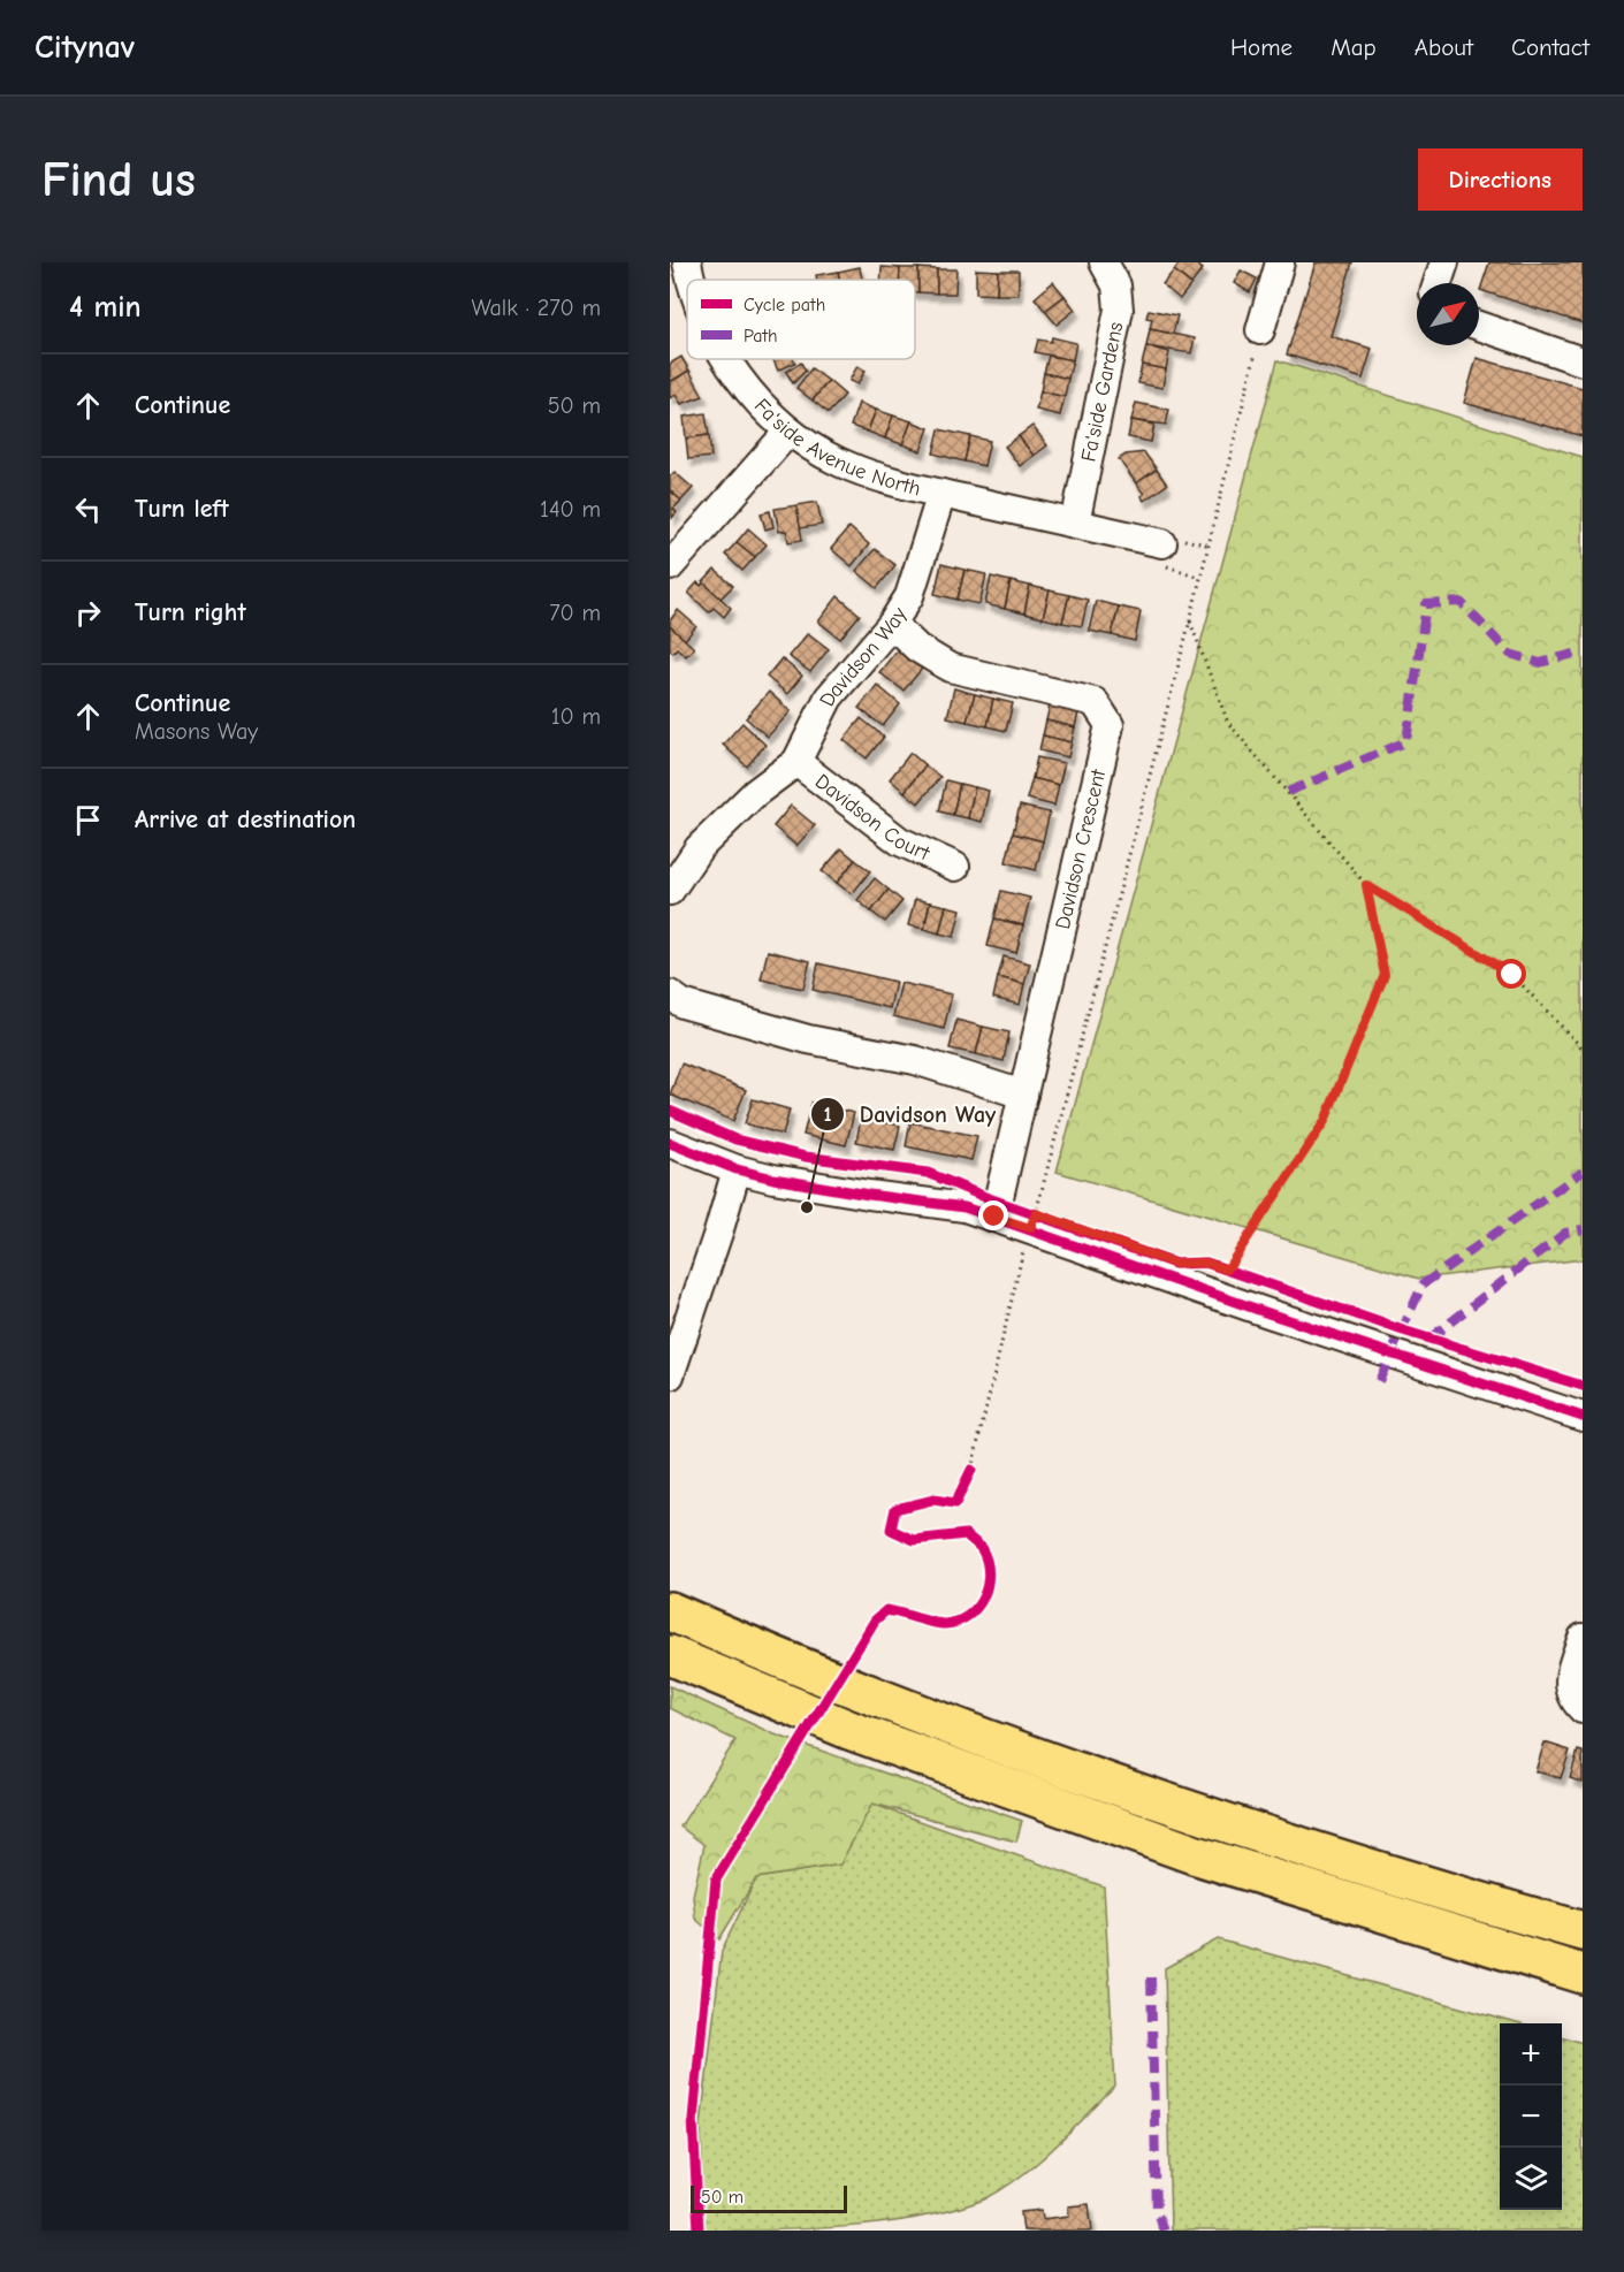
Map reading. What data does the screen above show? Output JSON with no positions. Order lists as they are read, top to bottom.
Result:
{
  "streets": {
    "street": [
      "Fa'side Gardens",
      "Fa'side Avenue North",
      "Davidson Way",
      "Davidson Court",
      "Davidson Crescent"
    ]
  },
  "crossings": [
    ["Fa'side Gardens", "Fa'side Avenue North"],
    ["Fa'side Avenue North", "Davidson Way"],
    ["Davidson Way", "Davidson Court"],
    ["Davidson Way", "Davidson Crescent"]
  ],
  "places": ["Davidson Way"],
  "legend": ["Cycle path", "Path"],
  "scale_bar": "50 m",
  "north": "top right",
  "page": {
    "header": "Citynav",
    "nav": [
      "Home",
      "Map",
      "About",
      "Contact"
    ],
    "buttons": "Directions",
    "title": "Find us",
    "heading": ["4 min", "Walk · 270 m"],
    "list": [
      ["Continue", "50 m"],
      ["Turn left", "140 m"],
      ["Turn right", "70 m"],
      ["Continue", "Masons Way", "10 m"],
      "Arrive at destination"
    ],
    "map_buttons": ["+", "−"],
    "scale": "50 m"
  }
}
